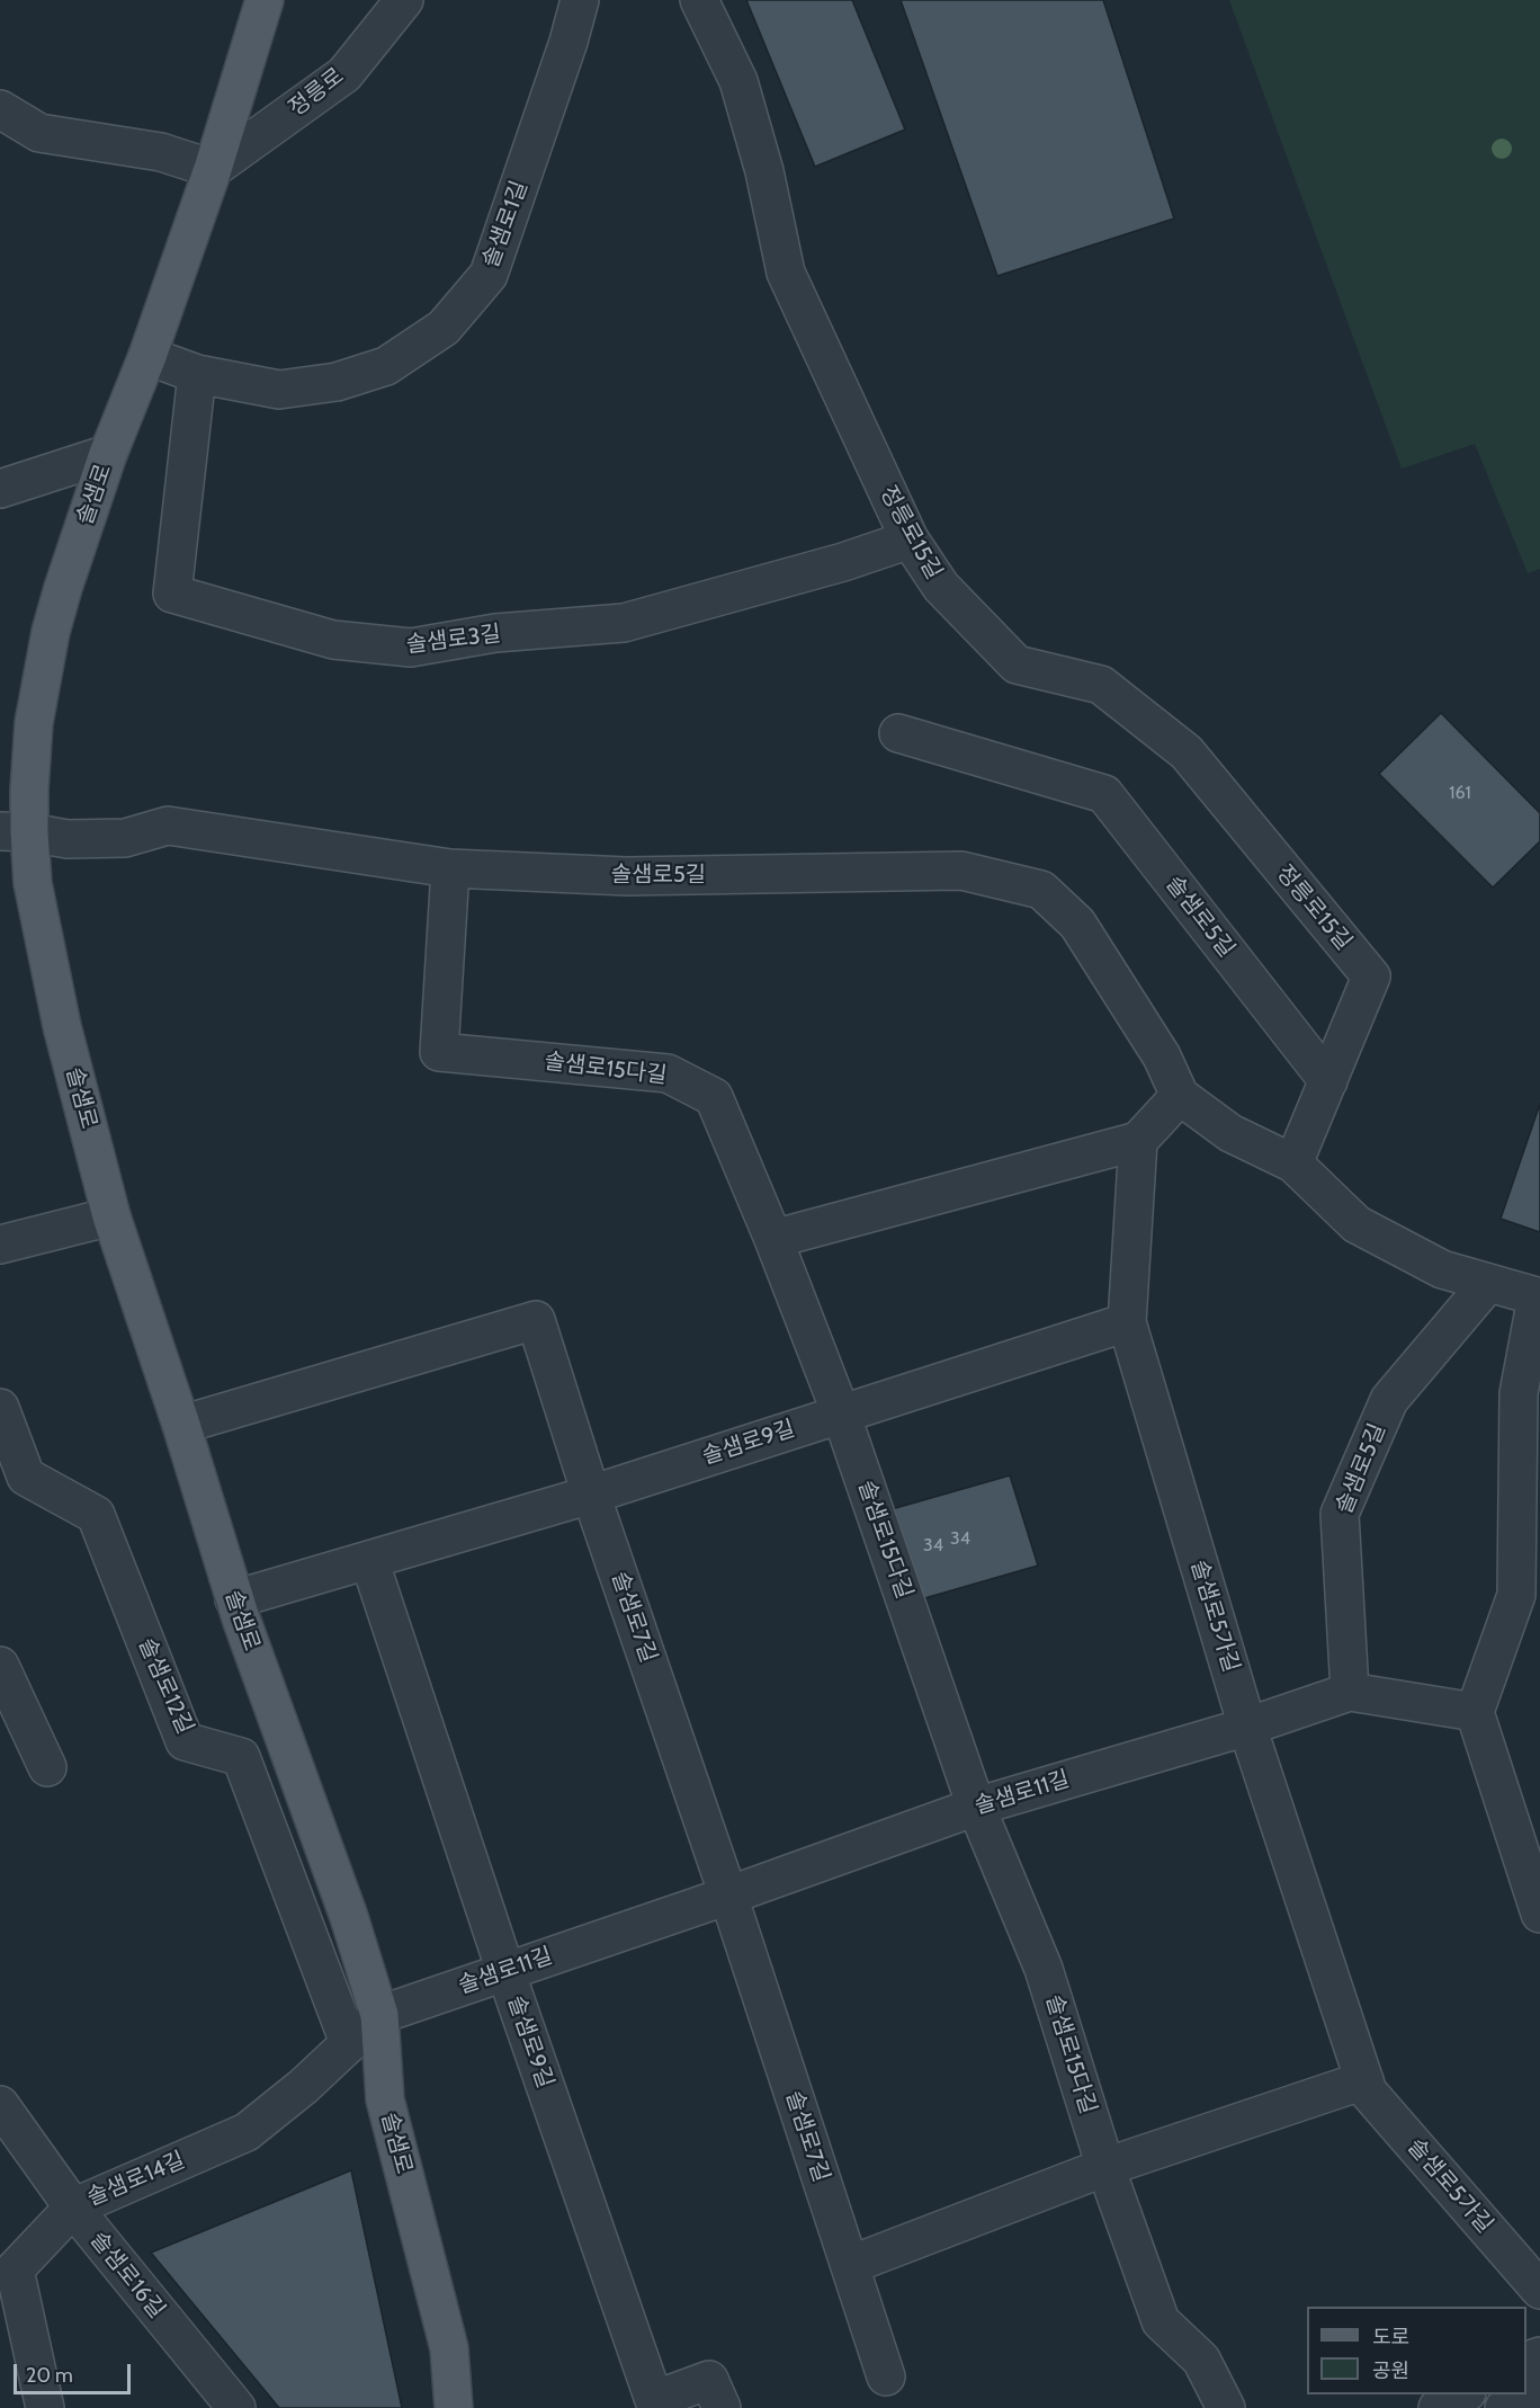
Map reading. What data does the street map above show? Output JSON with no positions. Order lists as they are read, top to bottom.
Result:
{
  "streets": {
    "main road": ["솔샘로"],
    "street": [
      "정릉로",
      "솔샘로1길",
      "정릉로15길",
      "솔샘로3길",
      "솔샘로5길",
      "솔샘로15다길",
      "솔샘로9길",
      "솔샘로5가길",
      "솔샘로7길",
      "솔샘로12길",
      "솔샘로11길",
      "솔샘로14길",
      "솔샘로16길"
    ]
  },
  "crossings": [
    ["정릉로", "솔샘로"],
    ["솔샘로1길", "솔샘로"],
    ["솔샘로1길", "솔샘로3길"],
    ["솔샘로", "솔샘로5길"],
    ["솔샘로", "솔샘로9길"],
    ["솔샘로", "솔샘로7길"],
    ["솔샘로", "솔샘로11길"],
    ["솔샘로", "솔샘로14길"],
    ["정릉로15길", "솔샘로3길"],
    ["정릉로15길", "솔샘로5길"],
    ["솔샘로5길", "솔샘로15다길"],
    ["솔샘로5길", "솔샘로11길"],
    ["솔샘로15다길", "솔샘로9길"],
    ["솔샘로15다길", "솔샘로11길"],
    ["솔샘로9길", "솔샘로5가길"],
    ["솔샘로9길", "솔샘로7길"],
    ["솔샘로9길", "솔샘로11길"],
    ["솔샘로5가길", "솔샘로11길"],
    ["솔샘로7길", "솔샘로11길"],
    ["솔샘로12길", "솔샘로14길"],
    ["솔샘로11길", "솔샘로14길"],
    ["솔샘로14길", "솔샘로16길"]
  ],
  "house_numbers": ["161", "34", "34"],
  "legend": ["도로", "공원"],
  "scale_bar": "20 m"
}
